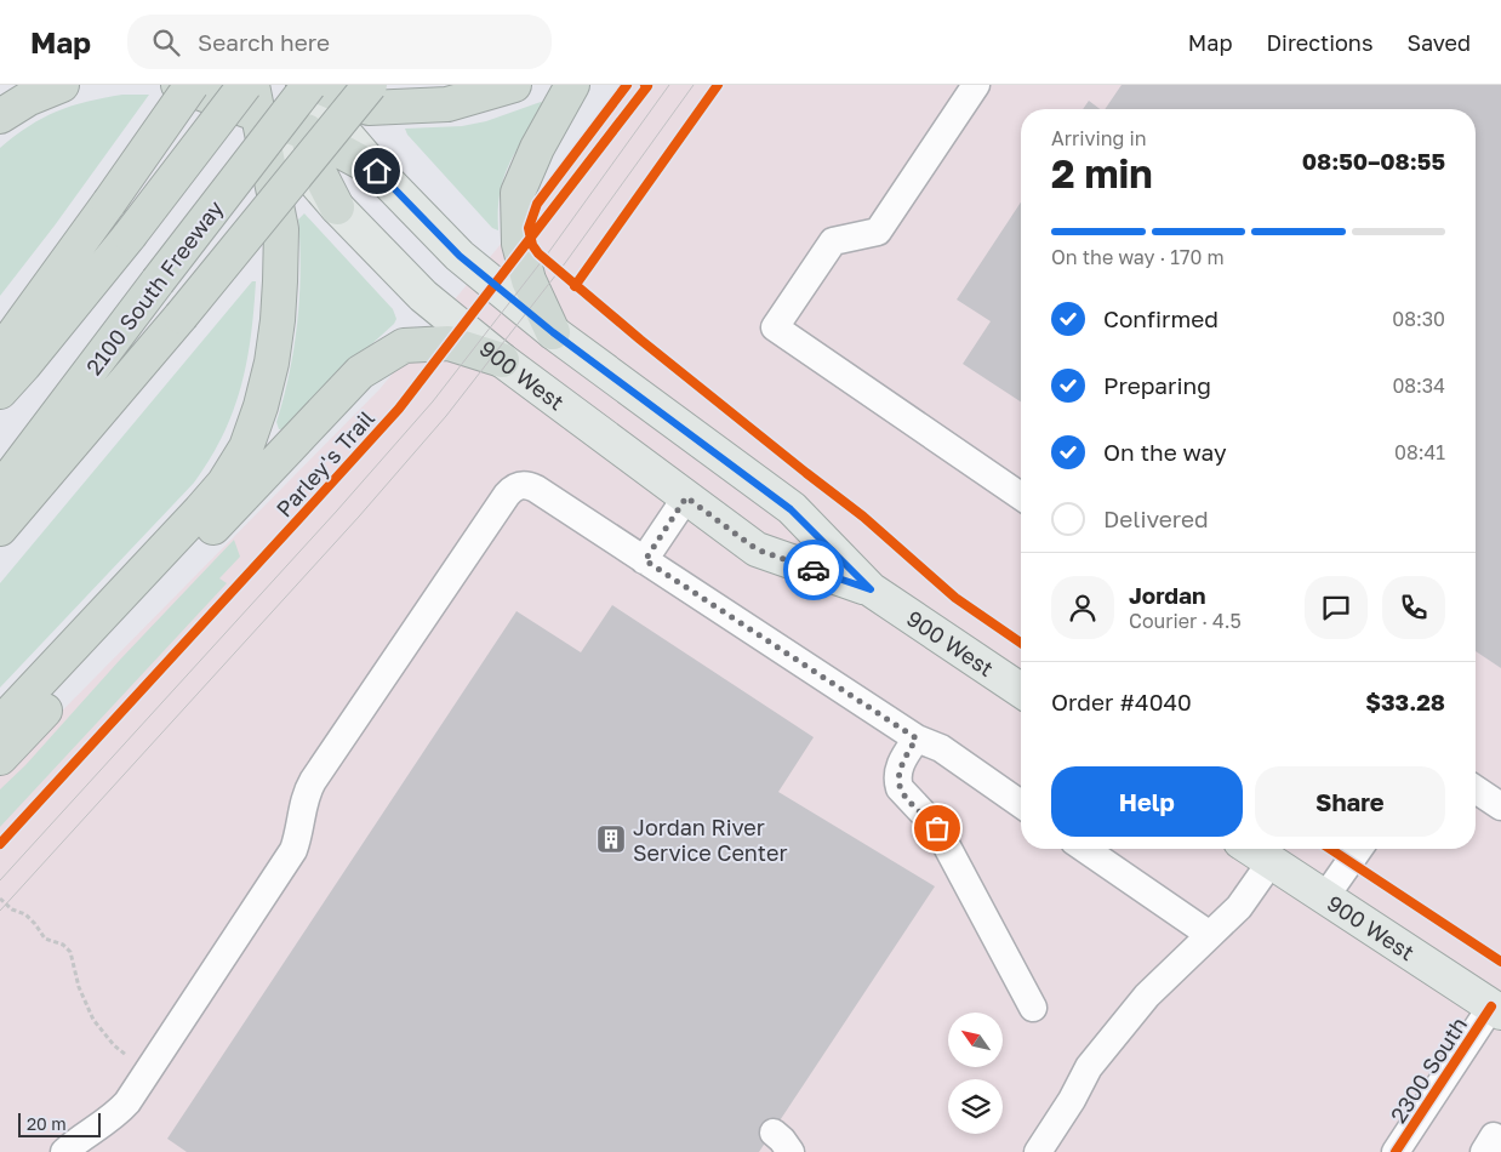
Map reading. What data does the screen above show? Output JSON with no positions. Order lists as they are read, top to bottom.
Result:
{
  "streets": {
    "highway": ["2100 South Freeway"],
    "main road": ["900 West"],
    "street": ["2300 South"],
    "cycle path": ["Parley's Trail"]
  },
  "crossings": [
    ["900 West", "2300 South"]
  ],
  "places": {
    "building": ["Jordan River Service Center"]
  },
  "scale_bar": "20 m",
  "north": "top left",
  "page": {
    "header": "Map",
    "search": "Search here",
    "nav": ["Map", "Directions", "Saved"],
    "heading": ["2 min", "Arriving in", "08:50–08:55"],
    "panel": [
      "Jordan",
      "Courier · 4.5",
      "Order #4040",
      "$33.28"
    ],
    "bar": "On the way · 170 m",
    "list": [
      ["Confirmed", "08:30"],
      ["Preparing", "08:34"],
      ["On the way", "08:41"],
      "Delivered"
    ],
    "buttons": ["Help", "Share"],
    "scale": "20 m"
  }
}
